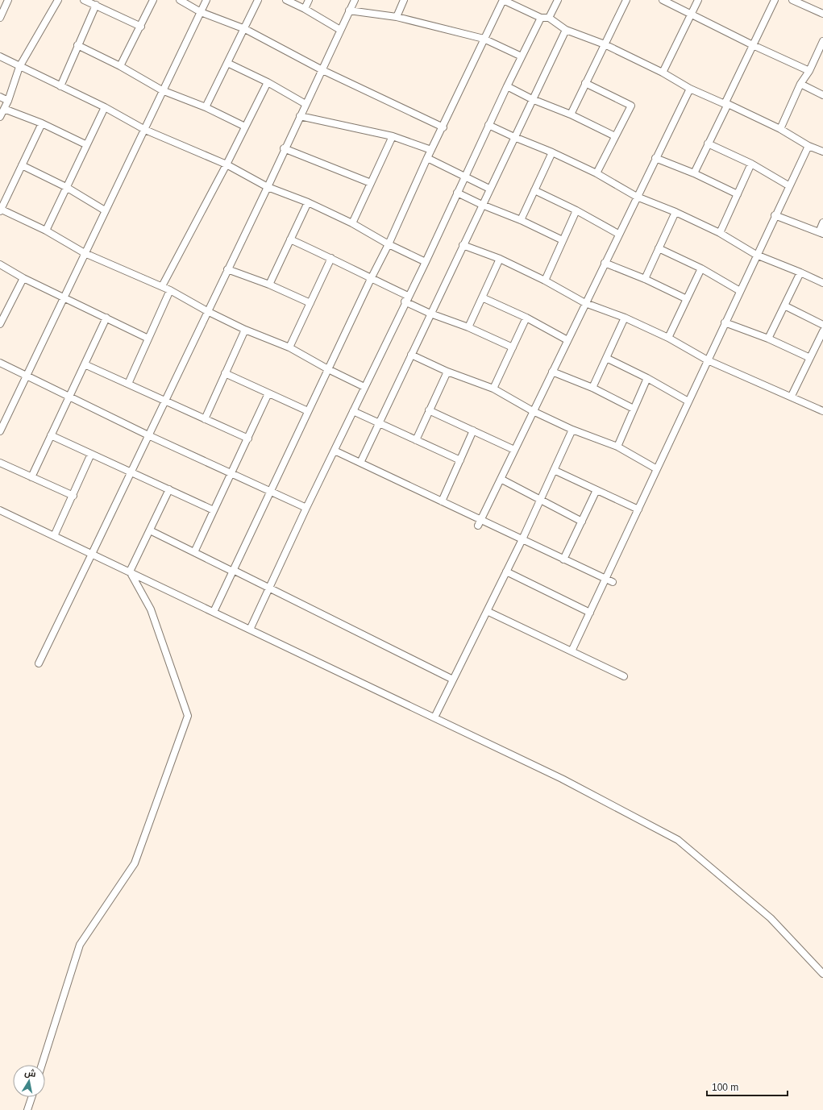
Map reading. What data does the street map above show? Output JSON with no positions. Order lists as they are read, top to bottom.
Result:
{
  "scale_bar": "100 m",
  "north": "top"
}
